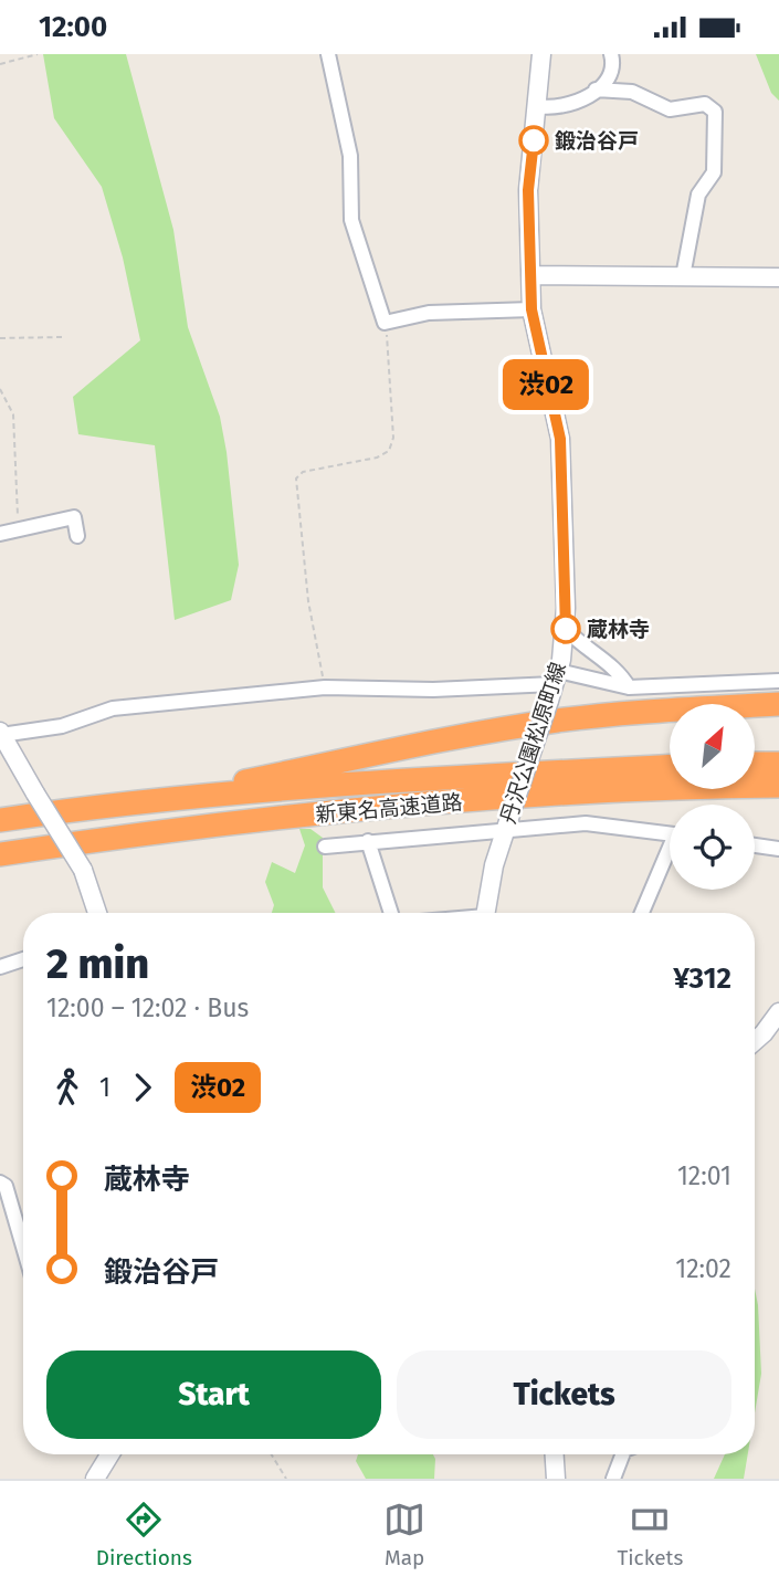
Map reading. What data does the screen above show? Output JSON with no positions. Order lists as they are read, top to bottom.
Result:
{
  "streets": {
    "highway": ["新東名高速道路"],
    "main road": ["丹沢公園松原町線"]
  },
  "places": ["鍛治谷戸", "蔵林寺"],
  "lines": ["bus line 渋02"],
  "north": "top right",
  "page": {
    "status": "12:00",
    "on_map": "渋02",
    "heading": ["2 min", "12:00 – 12:02 · Bus", "¥312"],
    "legs": ["1", "渋02"],
    "list": [
      {
        "name": "蔵林寺",
        "value": "12:01"
      },
      {
        "name": "鍛治谷戸",
        "value": "12:02"
      }
    ],
    "buttons": ["Start", "Tickets"],
    "tabs": ["Directions", "Map", "Tickets"]
  }
}
